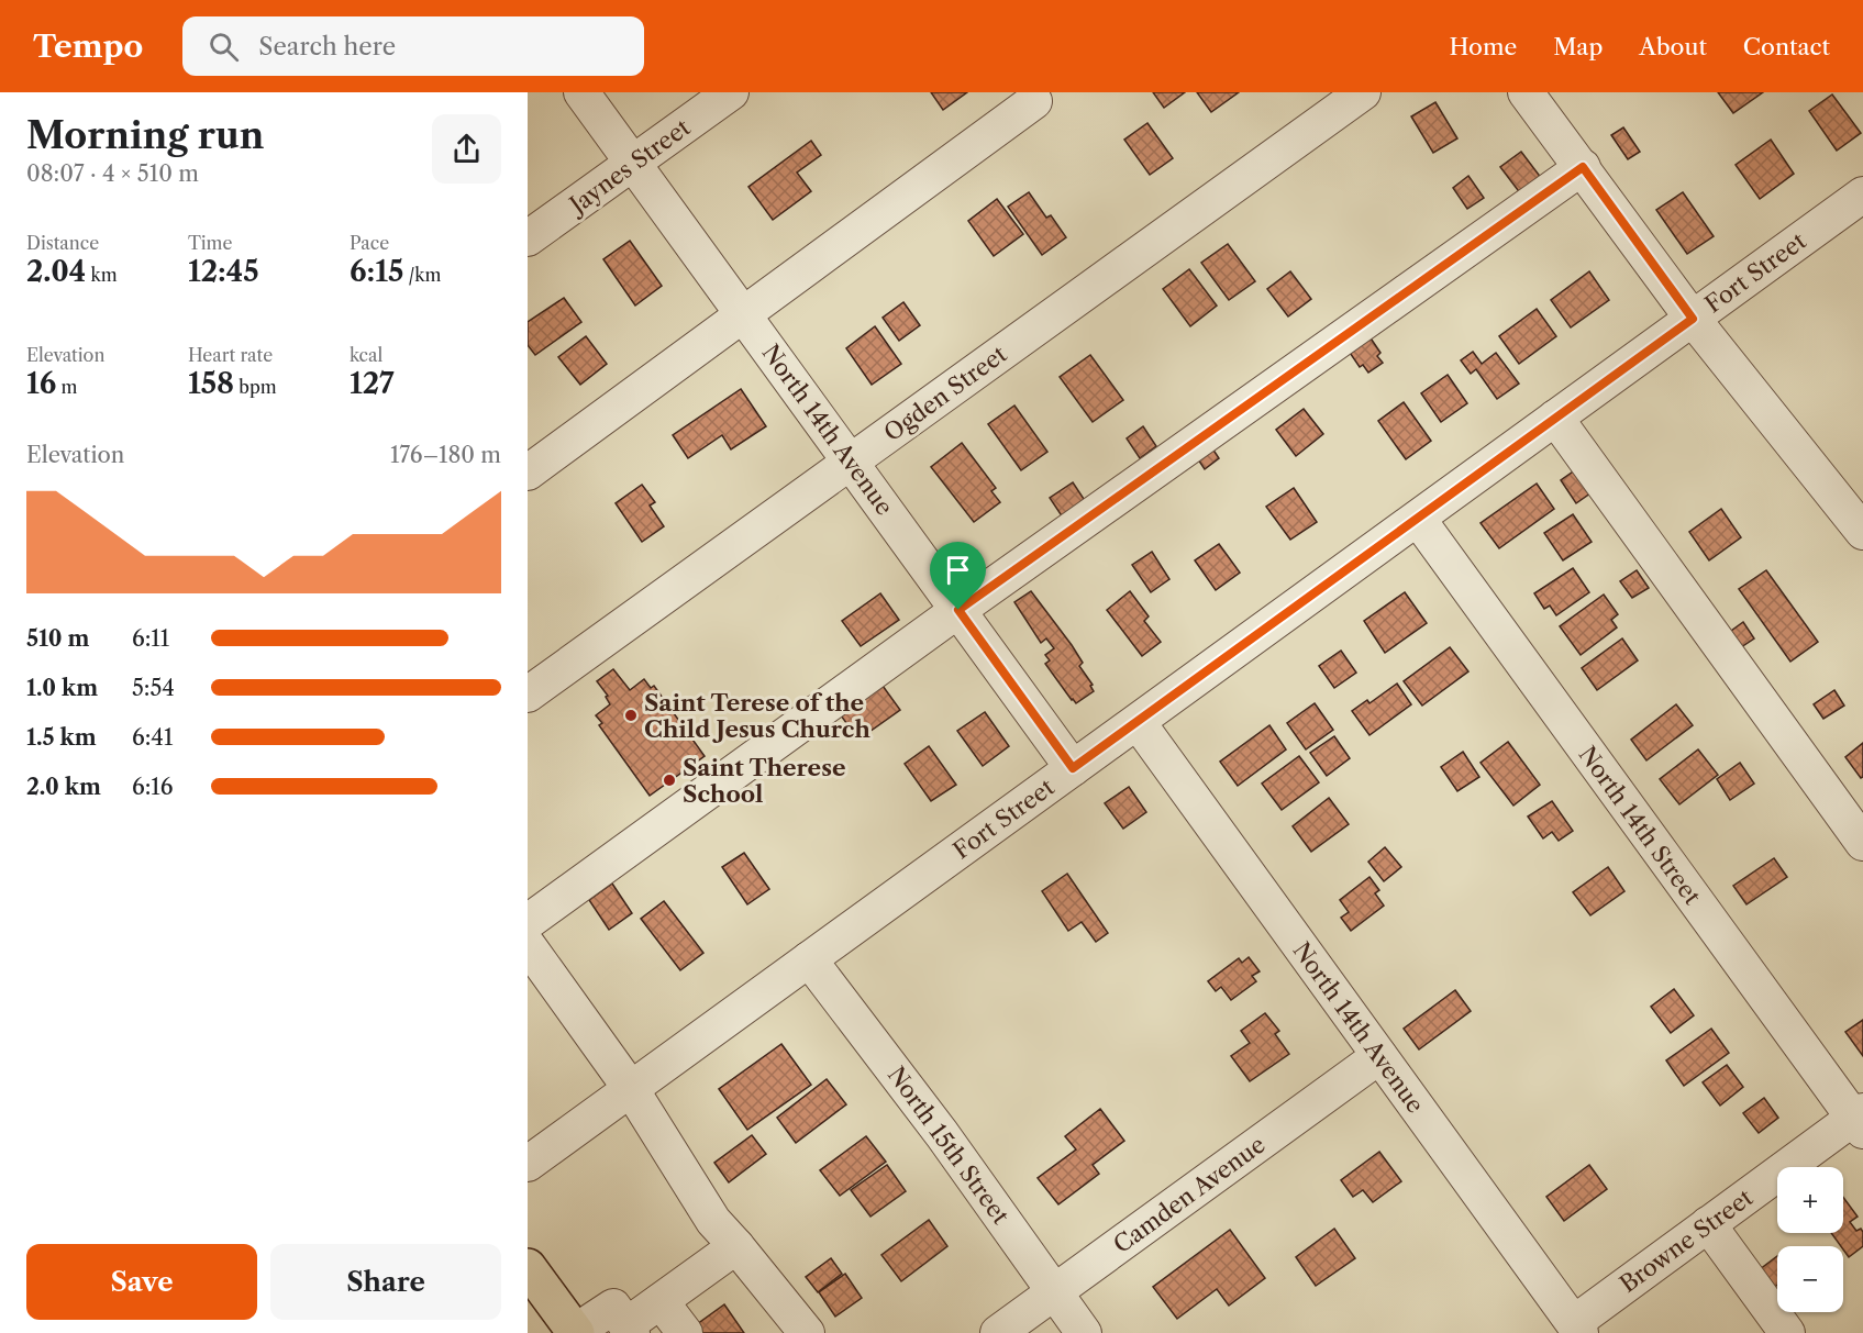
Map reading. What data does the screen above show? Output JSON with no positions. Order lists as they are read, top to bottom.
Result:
{
  "streets": {
    "street": [
      "Jaynes Street",
      "Fort Street",
      "Ogden Street",
      "North 14th Avenue",
      "North 14th Street",
      "North 15th Street",
      "Camden Avenue",
      "Browne Street"
    ]
  },
  "crossings": [
    ["Jaynes Street", "North 14th Avenue"],
    ["Fort Street", "North 14th Avenue"],
    ["Fort Street", "North 14th Street"],
    ["Fort Street", "North 15th Street"],
    ["Ogden Street", "North 14th Avenue"],
    ["North 14th Avenue", "Camden Avenue"],
    ["North 14th Avenue", "Browne Street"],
    ["North 14th Street", "Browne Street"],
    ["North 15th Street", "Camden Avenue"]
  ],
  "places": ["Saint Terese of the Child Jesus Church", "Saint Therese School"],
  "page": {
    "header": "Tempo",
    "search": "Search here",
    "nav": [
      "Home",
      "Map",
      "About",
      "Contact"
    ],
    "heading": ["Morning run", "08:07 · 4 × 510 m"],
    "stats": [
      ["Distance", "2.04 km"],
      ["Time", "12:45"],
      ["Pace", "6:15 /km"],
      ["Elevation", "16 m"],
      ["Heart rate", "158 bpm"],
      ["kcal", "127"]
    ],
    "chart": ["Elevation", "176–180 m"],
    "list": [
      {
        "name": "510 m",
        "note": "6:11"
      },
      {
        "name": "1.0 km",
        "note": "5:54"
      },
      {
        "name": "1.5 km",
        "note": "6:41"
      },
      {
        "name": "2.0 km",
        "note": "6:16"
      }
    ],
    "map_buttons": ["+", "−"],
    "buttons": ["Save", "Share"]
  }
}
